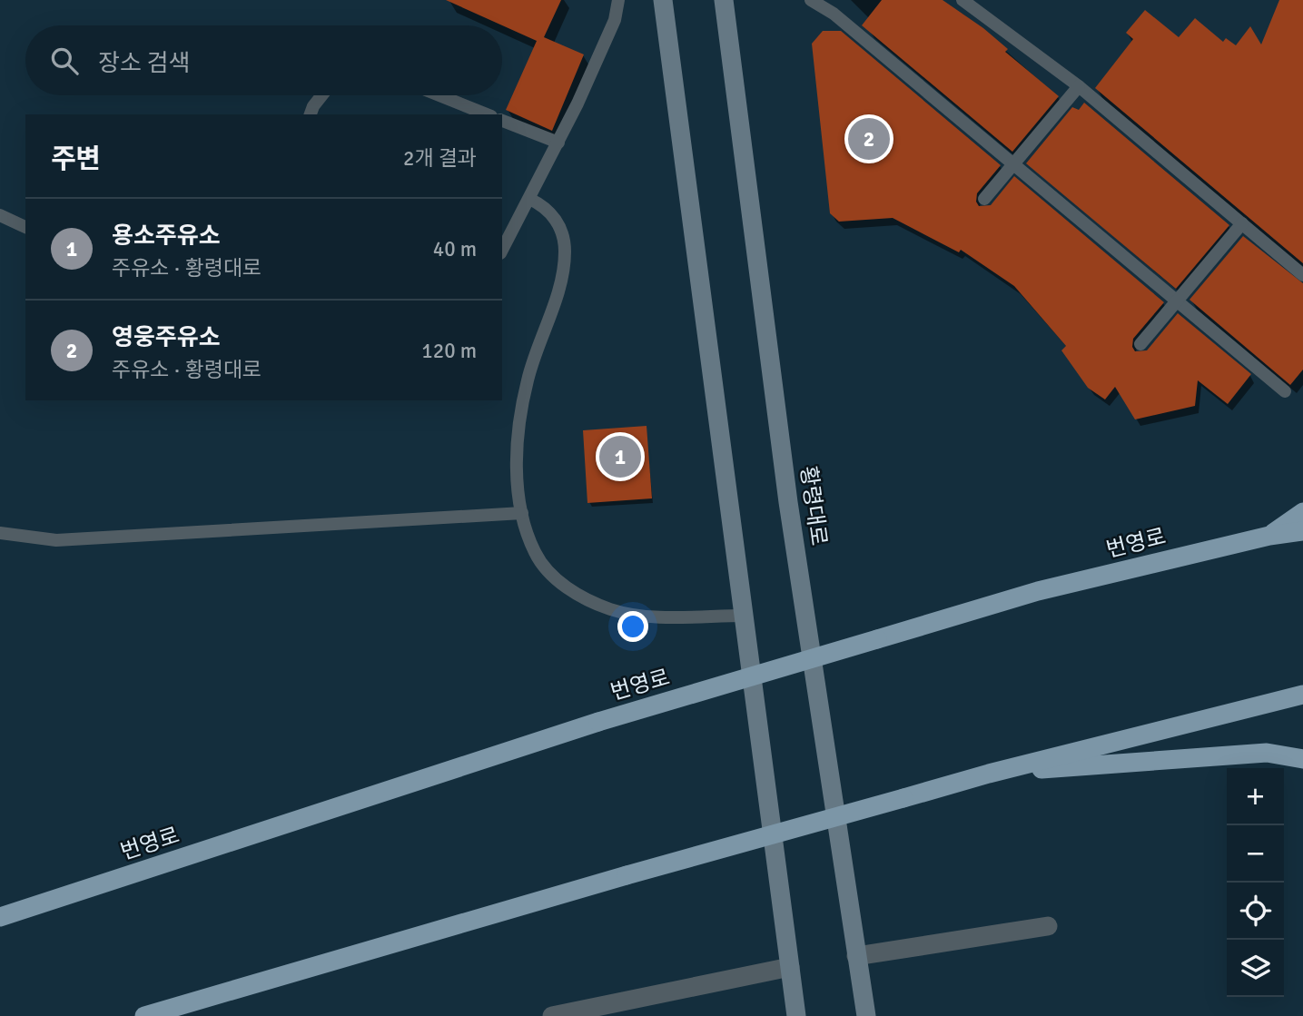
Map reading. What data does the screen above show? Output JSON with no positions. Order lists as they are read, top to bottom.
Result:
{
  "streets": {
    "highway": ["번영로"],
    "main road": ["황령대로"]
  },
  "page": {
    "search": "장소 검색",
    "pins": ["2", "1"],
    "heading": ["주변", "2개 결과"],
    "list": [
      {
        "mark": "1",
        "name": "용소주유소",
        "note": "주유소 · 황령대로",
        "value": "40 m"
      },
      {
        "mark": "2",
        "name": "영웅주유소",
        "note": "주유소 · 황령대로",
        "value": "120 m"
      }
    ],
    "map_buttons": ["+", "−"]
  }
}
